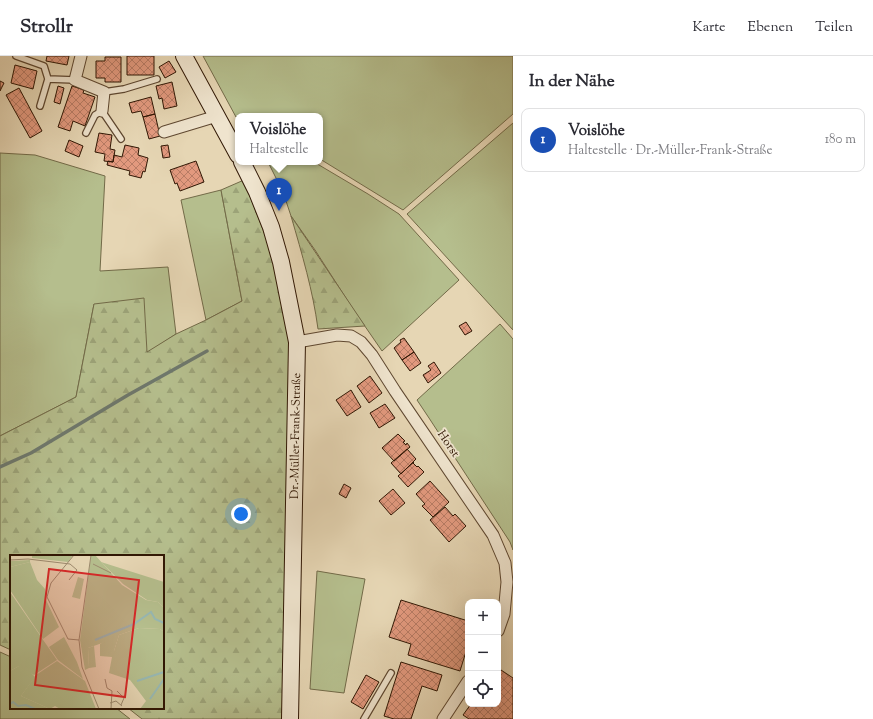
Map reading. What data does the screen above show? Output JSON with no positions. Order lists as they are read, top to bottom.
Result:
{
  "streets": {
    "main road": ["Dr.-Müller-Frank-Straße"],
    "street": ["Horst"]
  },
  "crossings": [
    ["Dr.-Müller-Frank-Straße", "Horst"]
  ],
  "page": {
    "header": "Strollr",
    "nav": ["Karte", "Ebenen", "Teilen"],
    "heading": "In der Nähe",
    "list": [
      {
        "mark": "1",
        "name": "Voislöhe",
        "note": "Haltestelle · Dr.-Müller-Frank-Straße",
        "value": "180 m"
      }
    ],
    "popup": ["Voislöhe", "Haltestelle"],
    "pins": "1",
    "map_buttons": ["+", "−"]
  }
}
